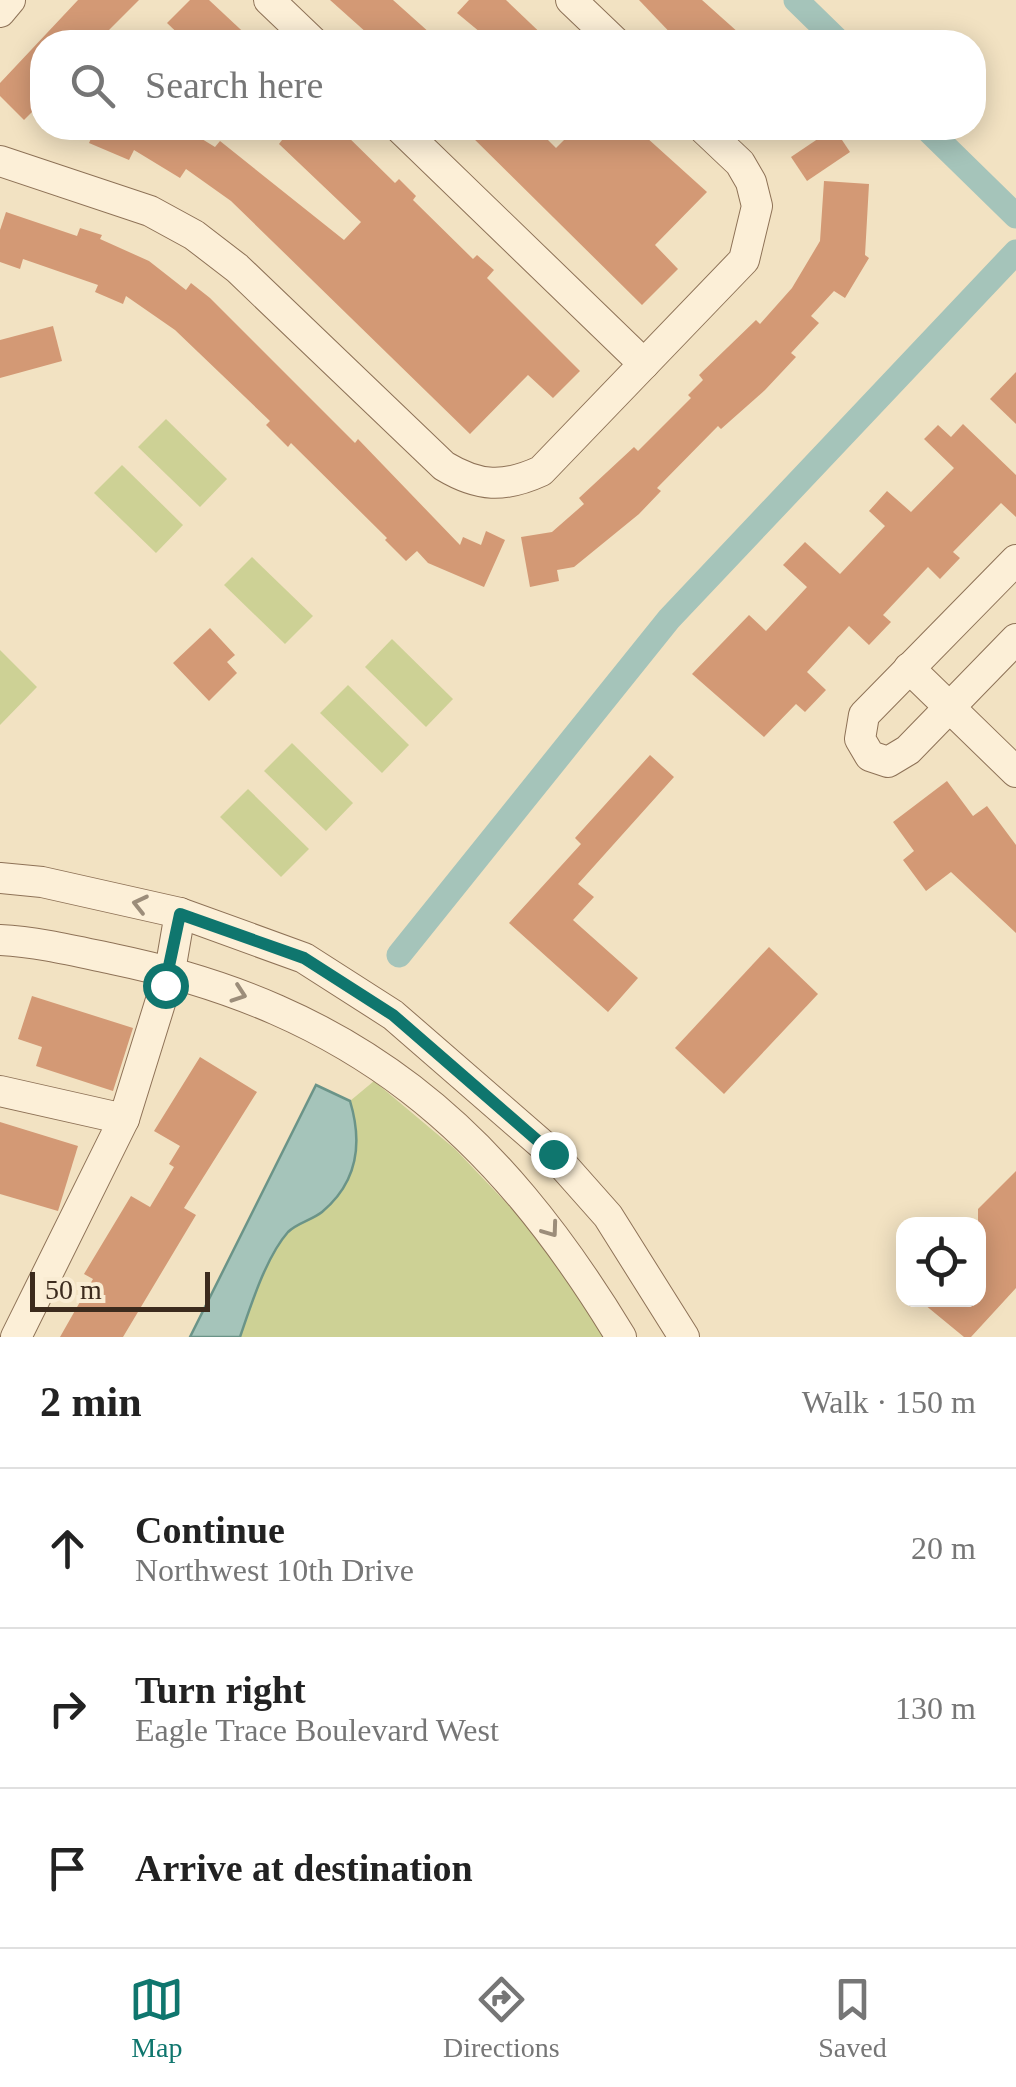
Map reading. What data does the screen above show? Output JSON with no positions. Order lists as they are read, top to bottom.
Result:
{
  "scale_bar": "50 m",
  "page": {
    "search": "Search here",
    "scale": "50 m",
    "heading": ["2 min", "Walk · 150 m"],
    "list": [
      ["Continue", "Northwest 10th Drive", "20 m"],
      ["Turn right", "Eagle Trace Boulevard West", "130 m"],
      "Arrive at destination"
    ],
    "nav": ["Map", "Directions", "Saved"]
  }
}
